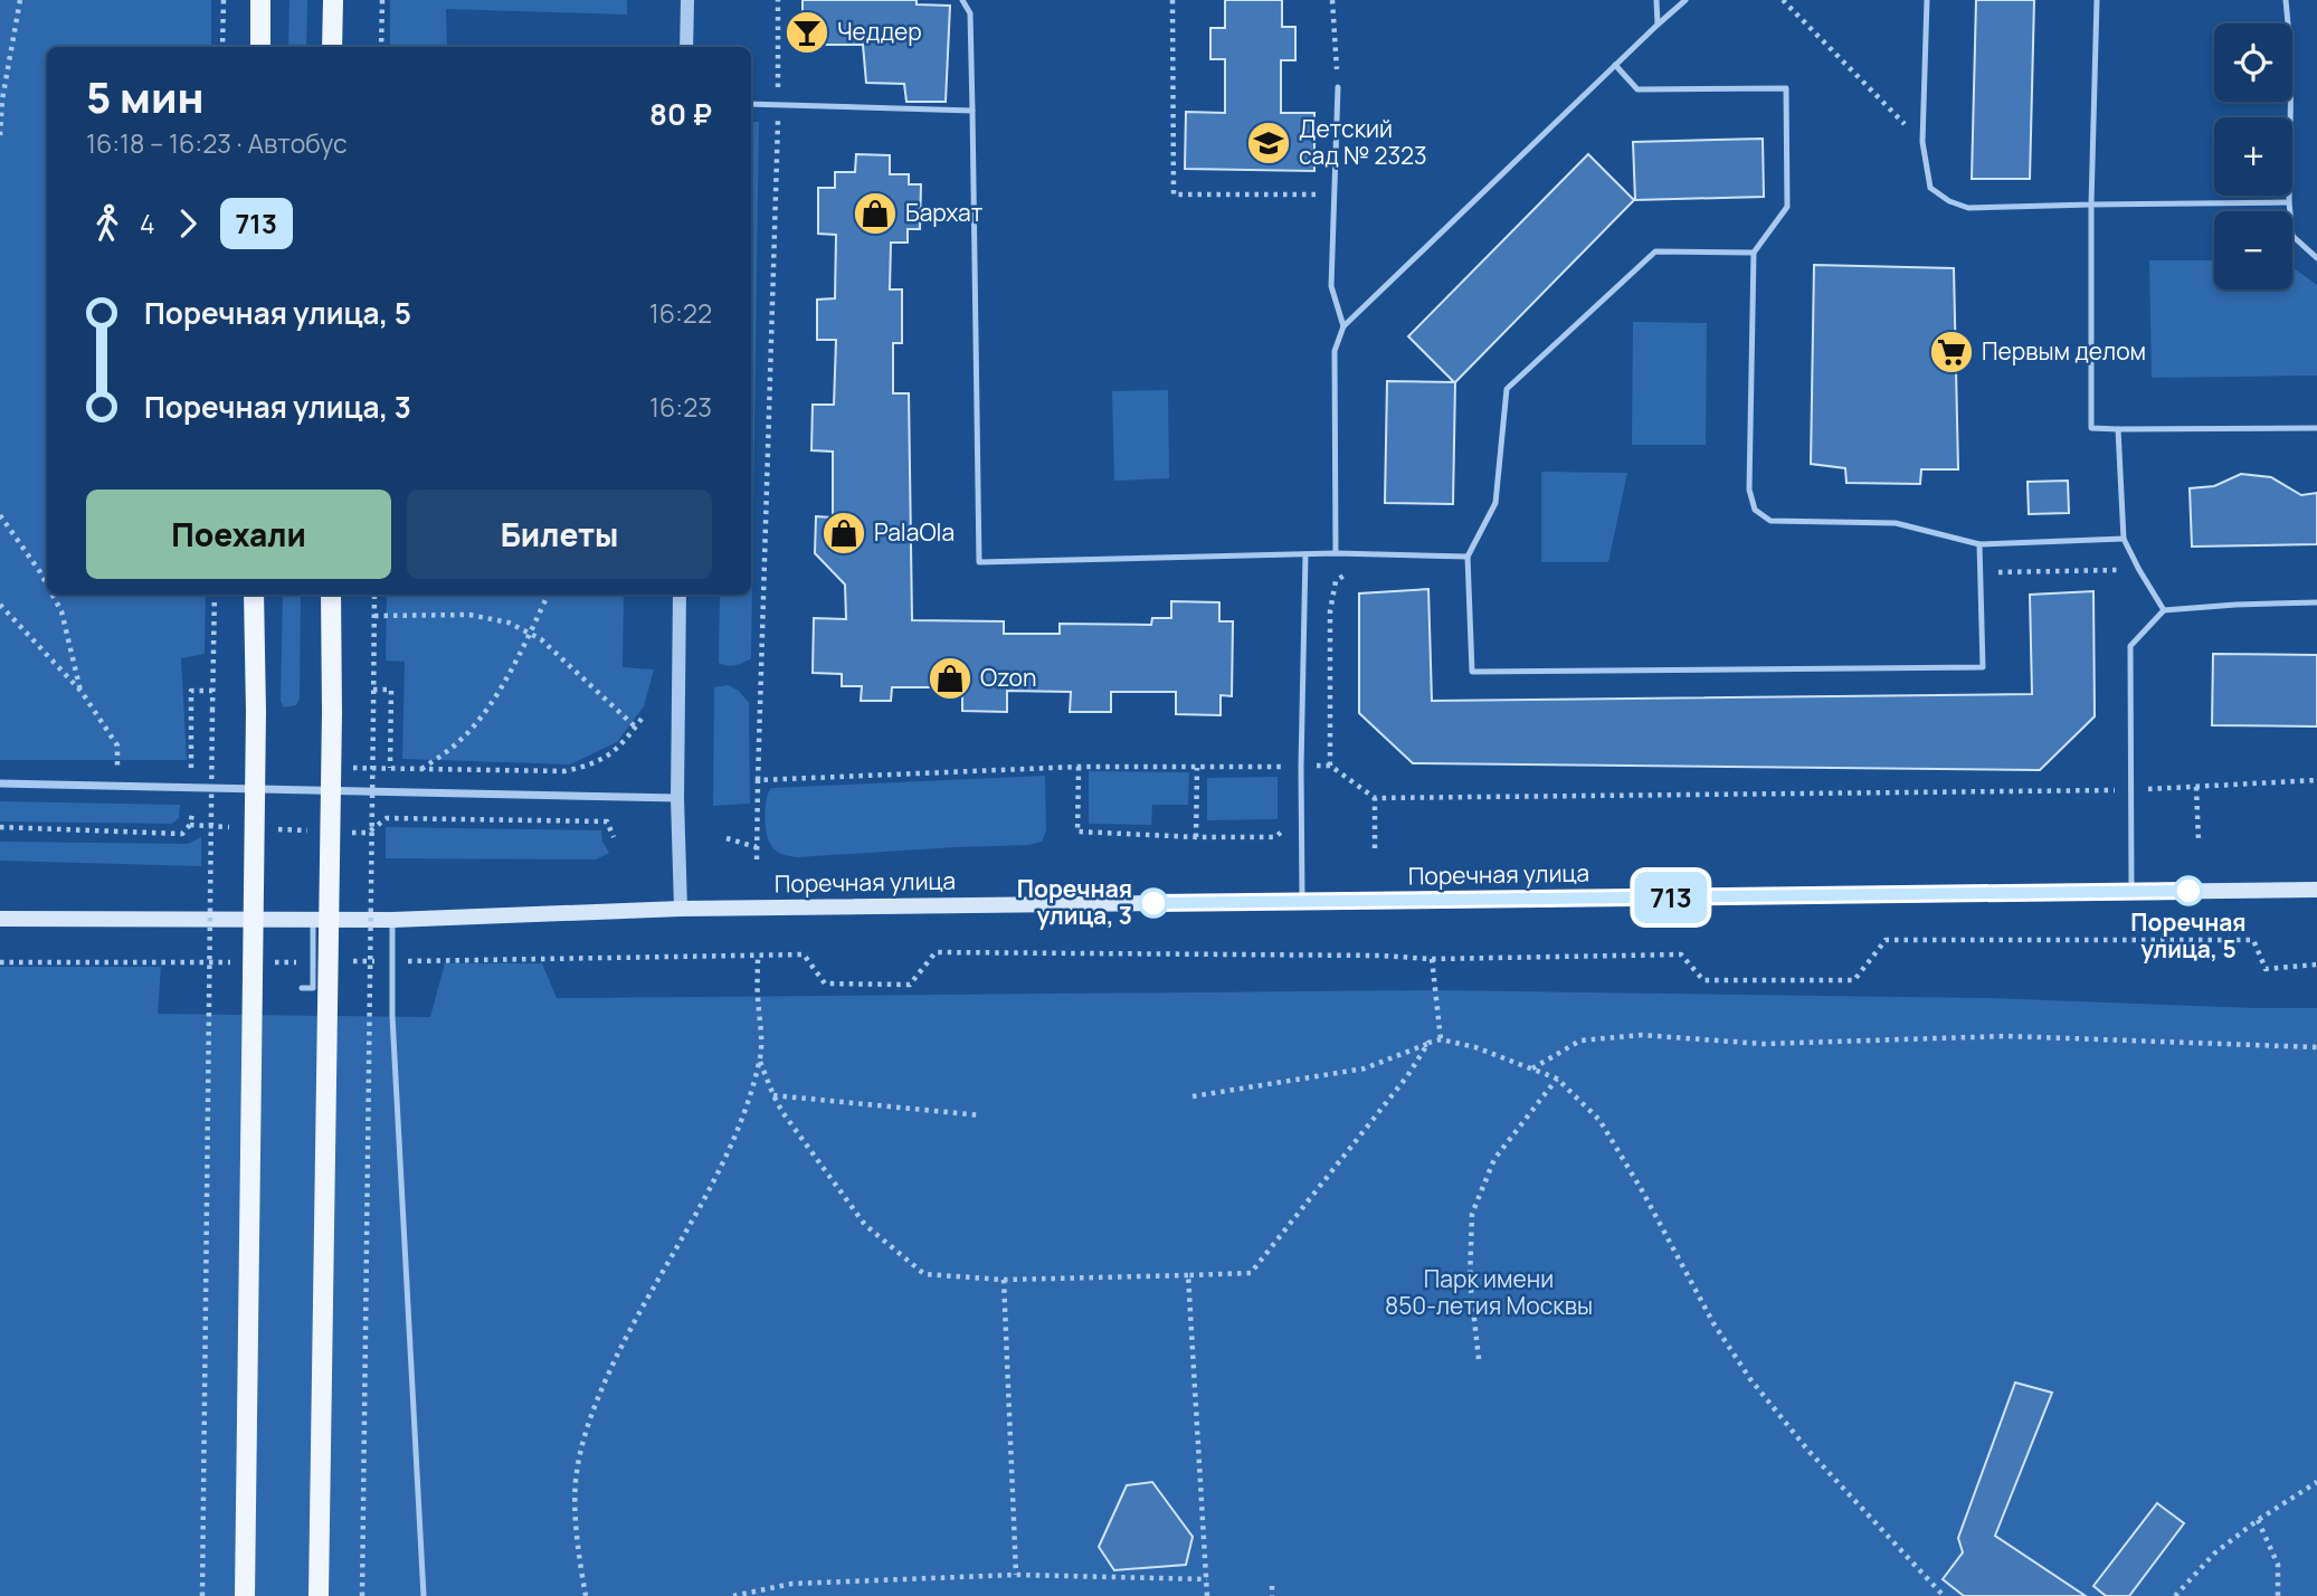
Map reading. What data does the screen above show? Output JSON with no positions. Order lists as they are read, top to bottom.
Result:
{
  "streets": {
    "main road": ["Поречная улица"]
  },
  "parks": ["Парк имени 850-летия Москвы"],
  "places": {
    "bar": ["Чеддер"],
    "school or university": ["Детский сад № 2323"],
    "shop": ["Бархат", "PalaOla", "Ozon"],
    "supermarket": ["Первым делом"],
    "other": ["Поречная улица, 5", "Поречная улица, 3"]
  },
  "lines": ["bus line 713"],
  "page": {
    "on_map": "713",
    "map_buttons": ["+", "−"],
    "heading": ["5 мин", "16:18 – 16:23 · Автобус", "80 ₽"],
    "legs": ["4", "713"],
    "list": [
      {
        "name": "Поречная улица, 5",
        "value": "16:22"
      },
      {
        "name": "Поречная улица, 3",
        "value": "16:23"
      }
    ],
    "buttons": ["Поехали", "Билеты"]
  }
}
